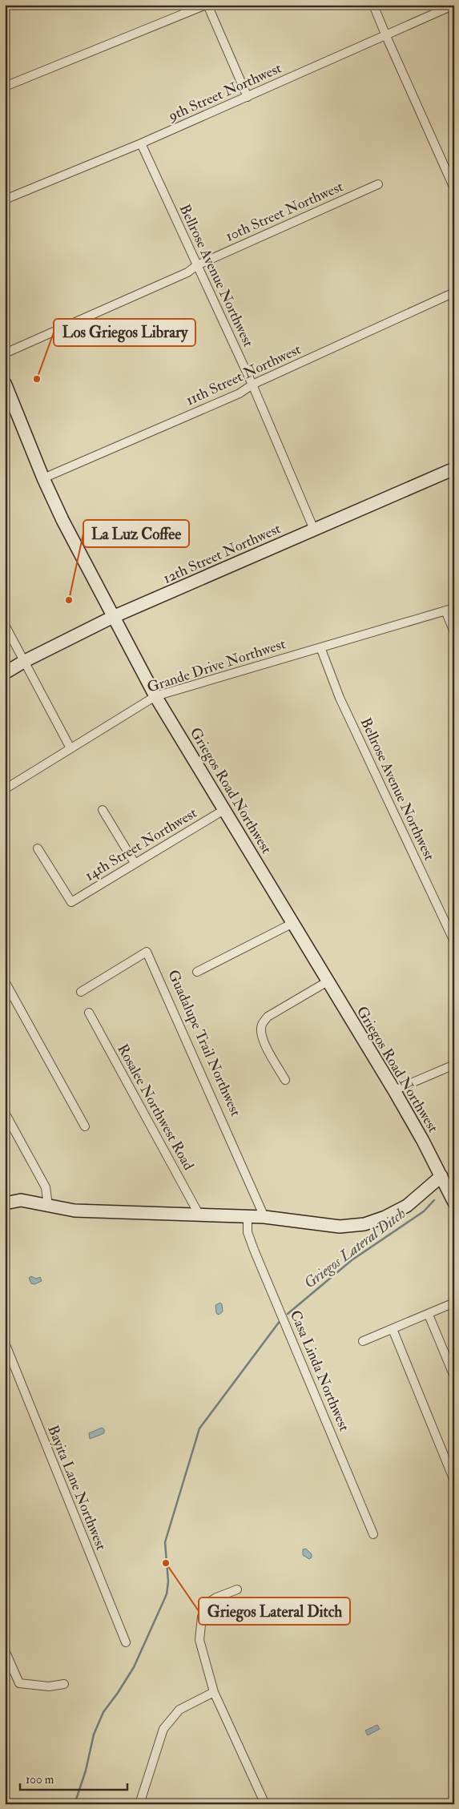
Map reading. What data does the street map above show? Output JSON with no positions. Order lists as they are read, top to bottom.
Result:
{
  "streets": {
    "street": [
      "9th Street Northwest",
      "10th Street Northwest",
      "Bellrose Avenue Northwest",
      "11th Street Northwest",
      "12th Street Northwest",
      "Grande Drive Northwest",
      "Griegos Road Northwest",
      "14th Street Northwest",
      "Guadalupe Trail Northwest",
      "Rosalee Northwest Road",
      "Casa Linda Northwest",
      "Bayita Lane Northwest"
    ]
  },
  "crossings": [
    ["9th Street Northwest", "Bellrose Avenue Northwest"],
    ["10th Street Northwest", "Bellrose Avenue Northwest"],
    ["Bellrose Avenue Northwest", "11th Street Northwest"],
    ["Bellrose Avenue Northwest", "12th Street Northwest"],
    ["Bellrose Avenue Northwest", "Grande Drive Northwest"],
    ["11th Street Northwest", "Griegos Road Northwest"],
    ["12th Street Northwest", "Griegos Road Northwest"],
    ["Grande Drive Northwest", "Griegos Road Northwest"],
    ["Griegos Road Northwest", "14th Street Northwest"]
  ],
  "water": ["Griegos Lateral Ditch"],
  "places": ["Los Griegos Library", "La Luz Coffee", "Griegos Lateral Ditch"],
  "scale_bar": "100 m"
}
